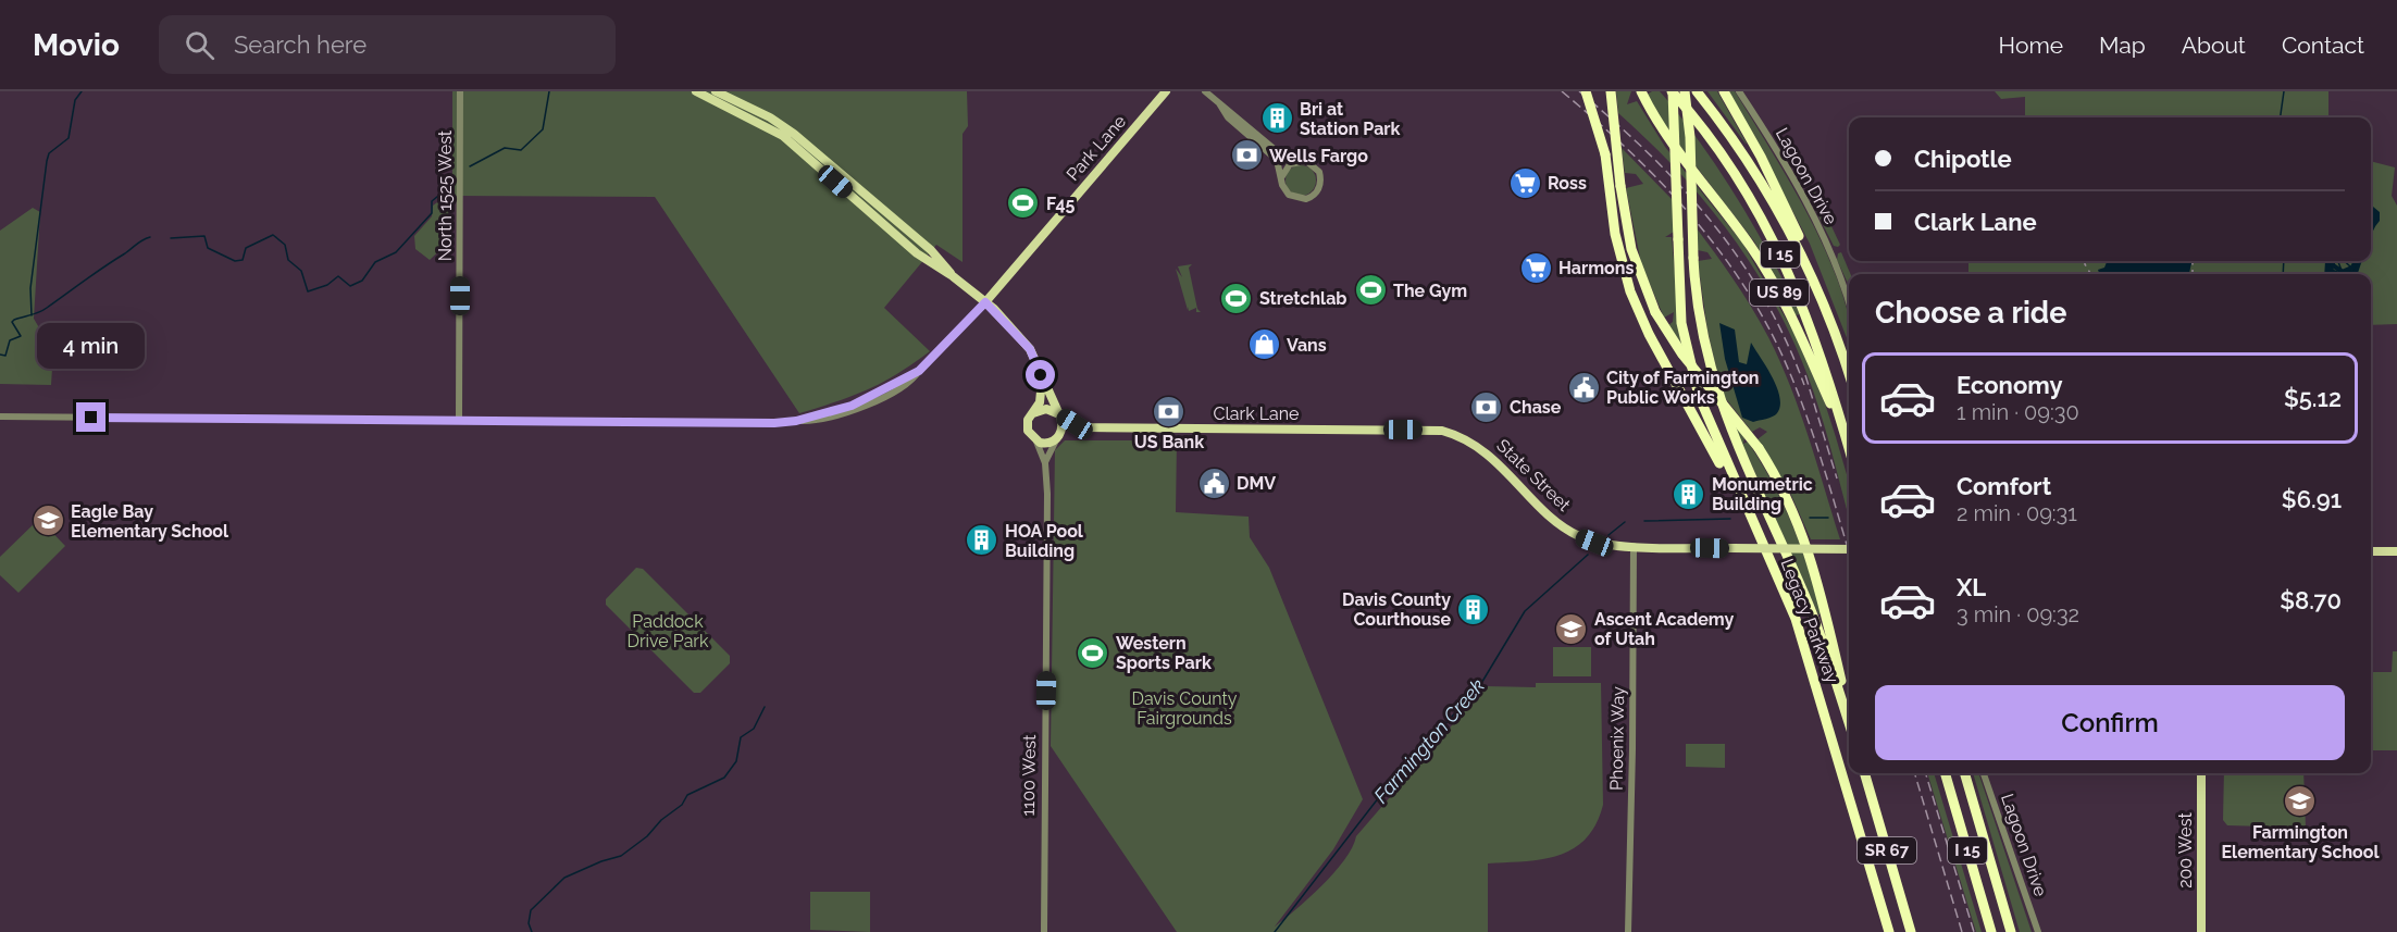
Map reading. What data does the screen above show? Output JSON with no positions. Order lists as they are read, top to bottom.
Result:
{
  "streets": {
    "highway": [
      "I 15",
      "US 89",
      "Legacy Parkway",
      "SR 67"
    ],
    "main road": [
      "Park Lane",
      "Clark Lane",
      "State Street",
      "200 West"
    ],
    "street": [
      "Lagoon Drive",
      "North 1525 West",
      "Phoenix Way",
      "1100 West"
    ]
  },
  "crossings": [
    ["Park Lane", "North 1525 West"],
    ["I 15", "US 89"],
    ["Clark Lane", "State Street"],
    ["Clark Lane", "1100 West"],
    ["State Street", "Phoenix Way"]
  ],
  "water": ["Farmington Creek"],
  "parks": ["Paddock Drive Park", "Davis County Fairgrounds"],
  "places": {
    "building": [
      "Bri at Station Park",
      "Monumetric Building",
      "HOA Pool Building",
      "Davis County Courthouse"
    ],
    "bank": ["Wells Fargo", "Chase", "US Bank"],
    "supermarket": ["Ross", "Harmons"],
    "sports": [
      "F45",
      "The Gym",
      "Stretchlab",
      "Western Sports Park"
    ],
    "shop": ["Vans"],
    "public building": ["City of Farmington Public Works", "DMV"],
    "school or university": ["Eagle Bay Elementary School", "Ascent Academy of Utah", "Farmington Elementary School"]
  },
  "page": {
    "header": "Movio",
    "search": "Search here",
    "nav": [
      "Home",
      "Map",
      "About",
      "Contact"
    ],
    "banner": ["Chipotle", "Clark Lane"],
    "heading": "Choose a ride",
    "bubble": "4 min",
    "list": [
      {
        "name": "Economy",
        "note": "1 min · 09:30",
        "value": "$5.12"
      },
      {
        "name": "Comfort",
        "note": "2 min · 09:31",
        "value": "$6.91"
      },
      {
        "name": "XL",
        "note": "3 min · 09:32",
        "value": "$8.70"
      }
    ],
    "buttons": "Confirm"
  }
}
